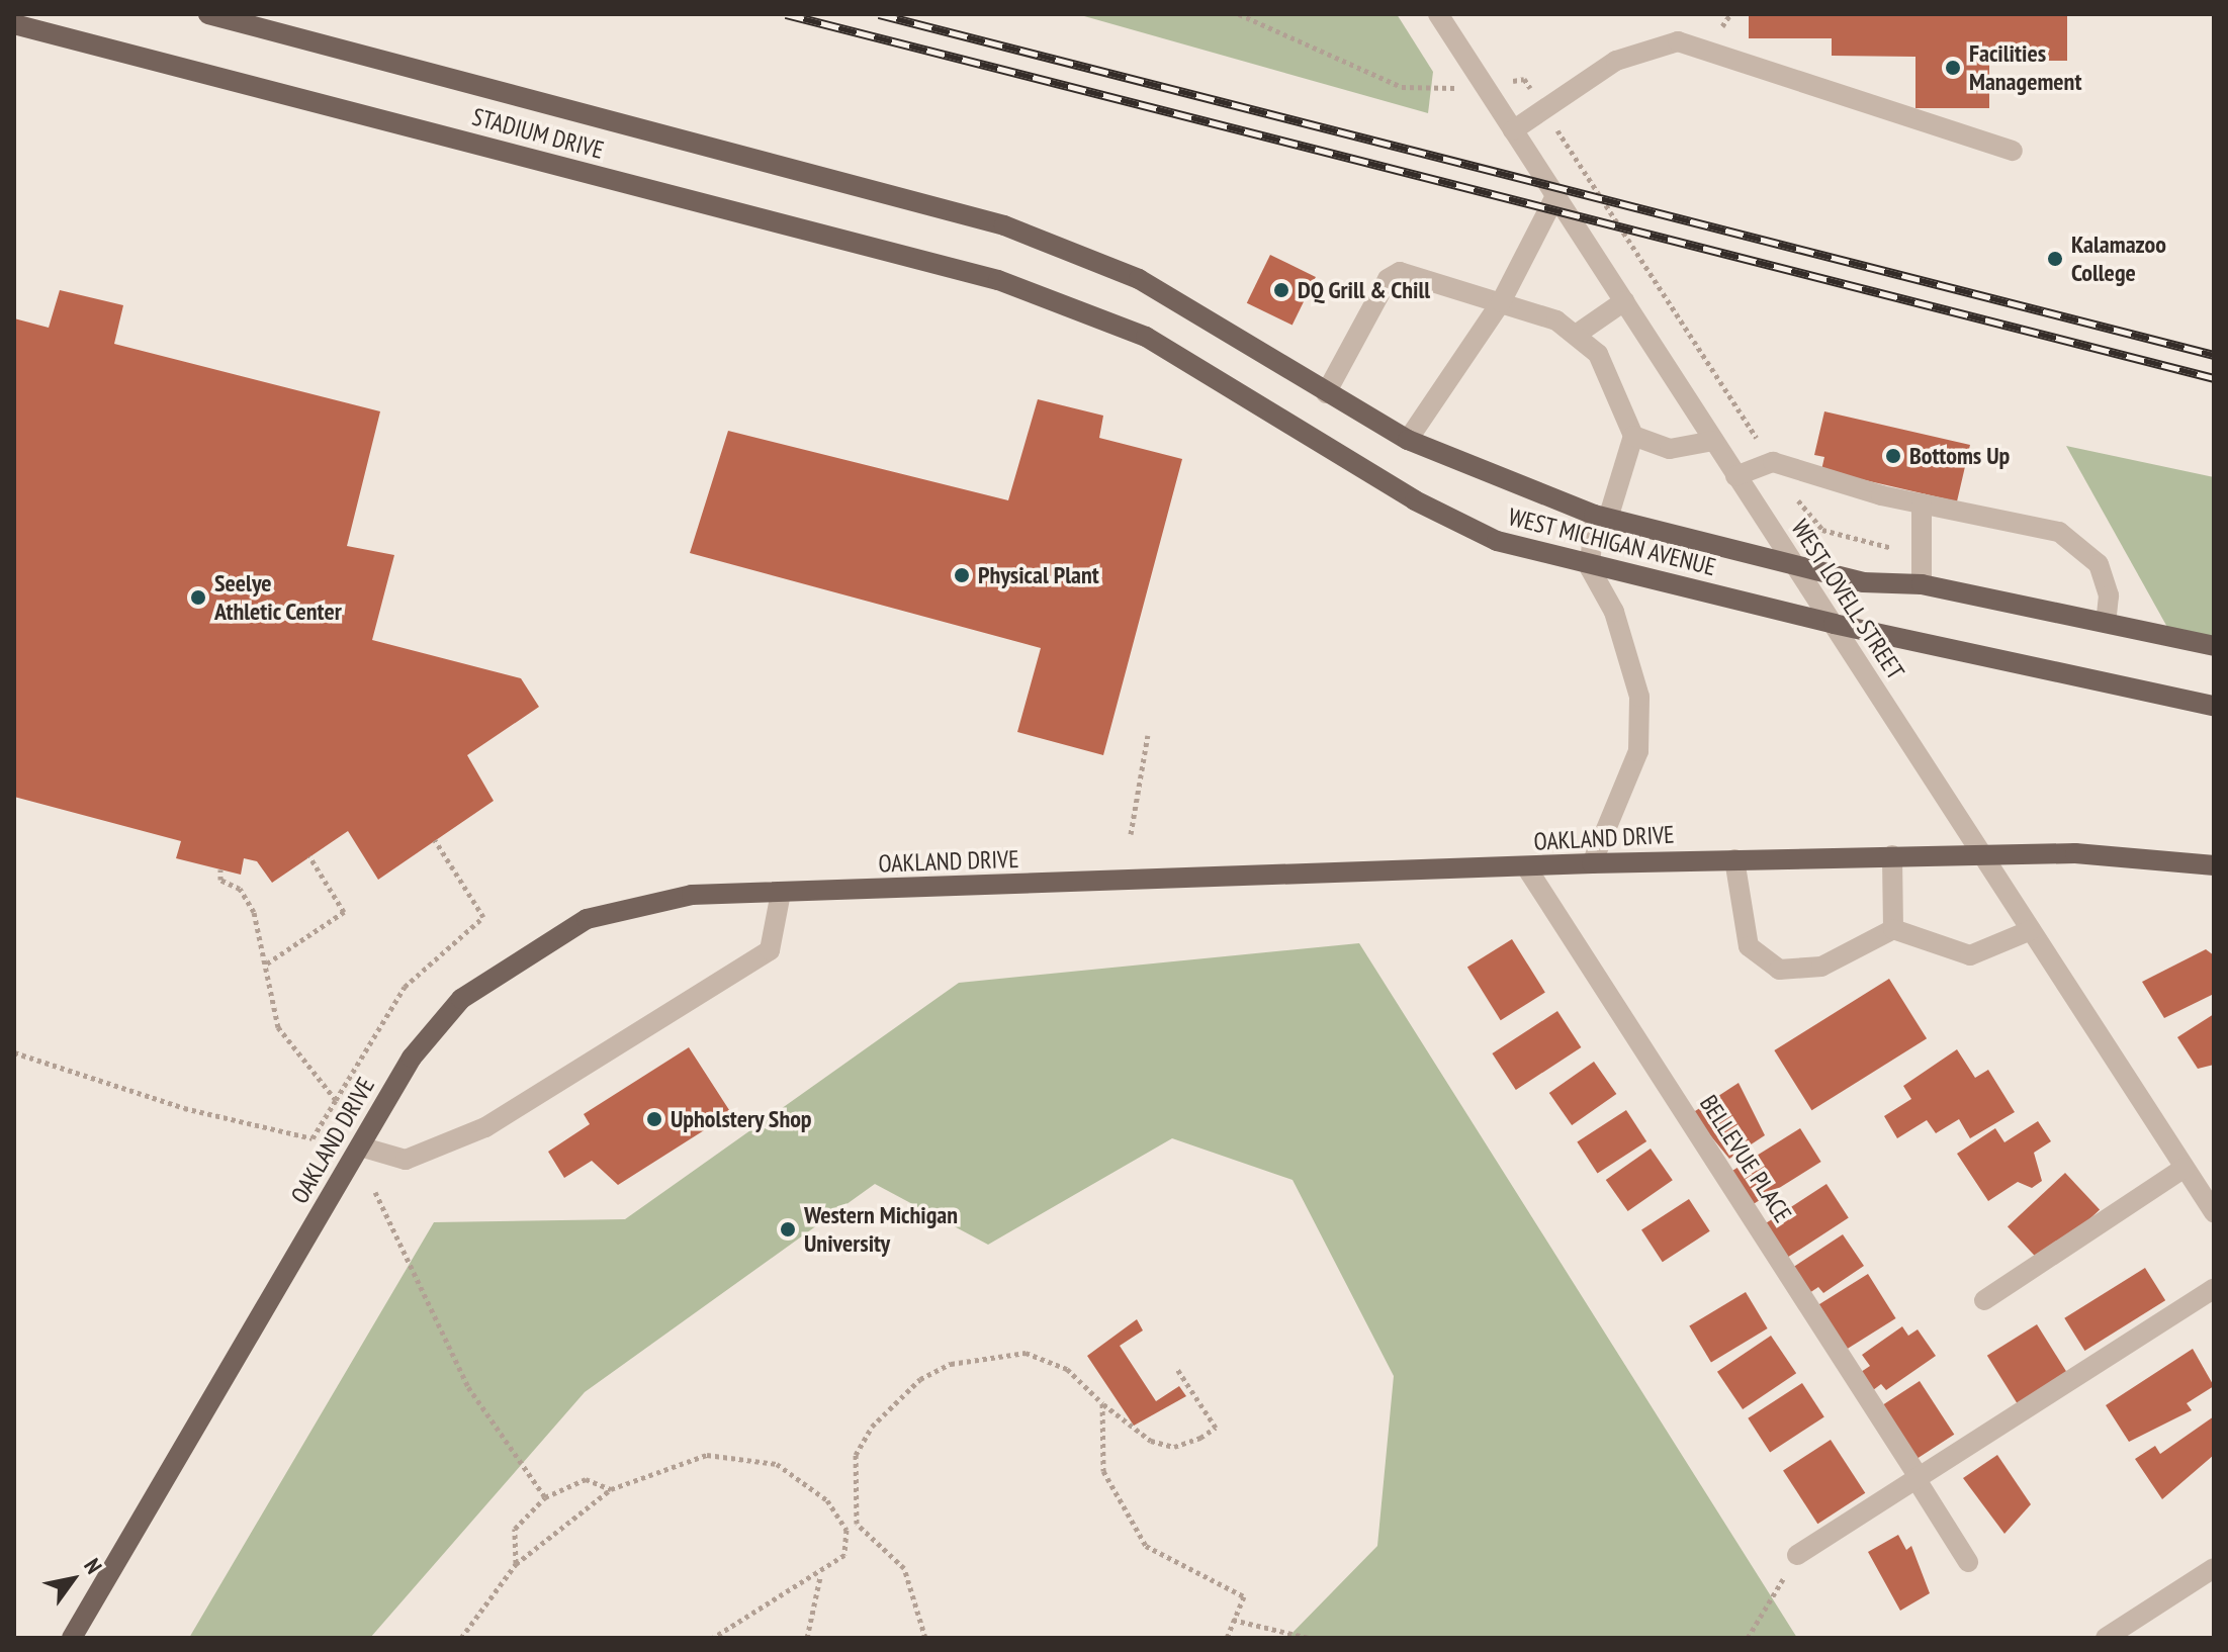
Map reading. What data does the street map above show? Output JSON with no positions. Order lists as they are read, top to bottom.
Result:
{
  "streets": {
    "main road": ["STADIUM DRIVE", "WEST MICHIGAN AVENUE", "OAKLAND DRIVE"],
    "street": ["WEST LOVELL STREET", "BELLEVUE PLACE"]
  },
  "crossings": [
    ["STADIUM DRIVE", "WEST MICHIGAN AVENUE"],
    ["WEST MICHIGAN AVENUE", "WEST LOVELL STREET"],
    ["WEST LOVELL STREET", "OAKLAND DRIVE"],
    ["OAKLAND DRIVE", "BELLEVUE PLACE"]
  ],
  "places": [
    "Facilities Management",
    "Kalamazoo College",
    "DQ Grill & Chill",
    "Bottoms Up",
    "Physical Plant",
    "Seelye Athletic Center",
    "Upholstery Shop",
    "Western Michigan University"
  ],
  "north": "top right"
}
